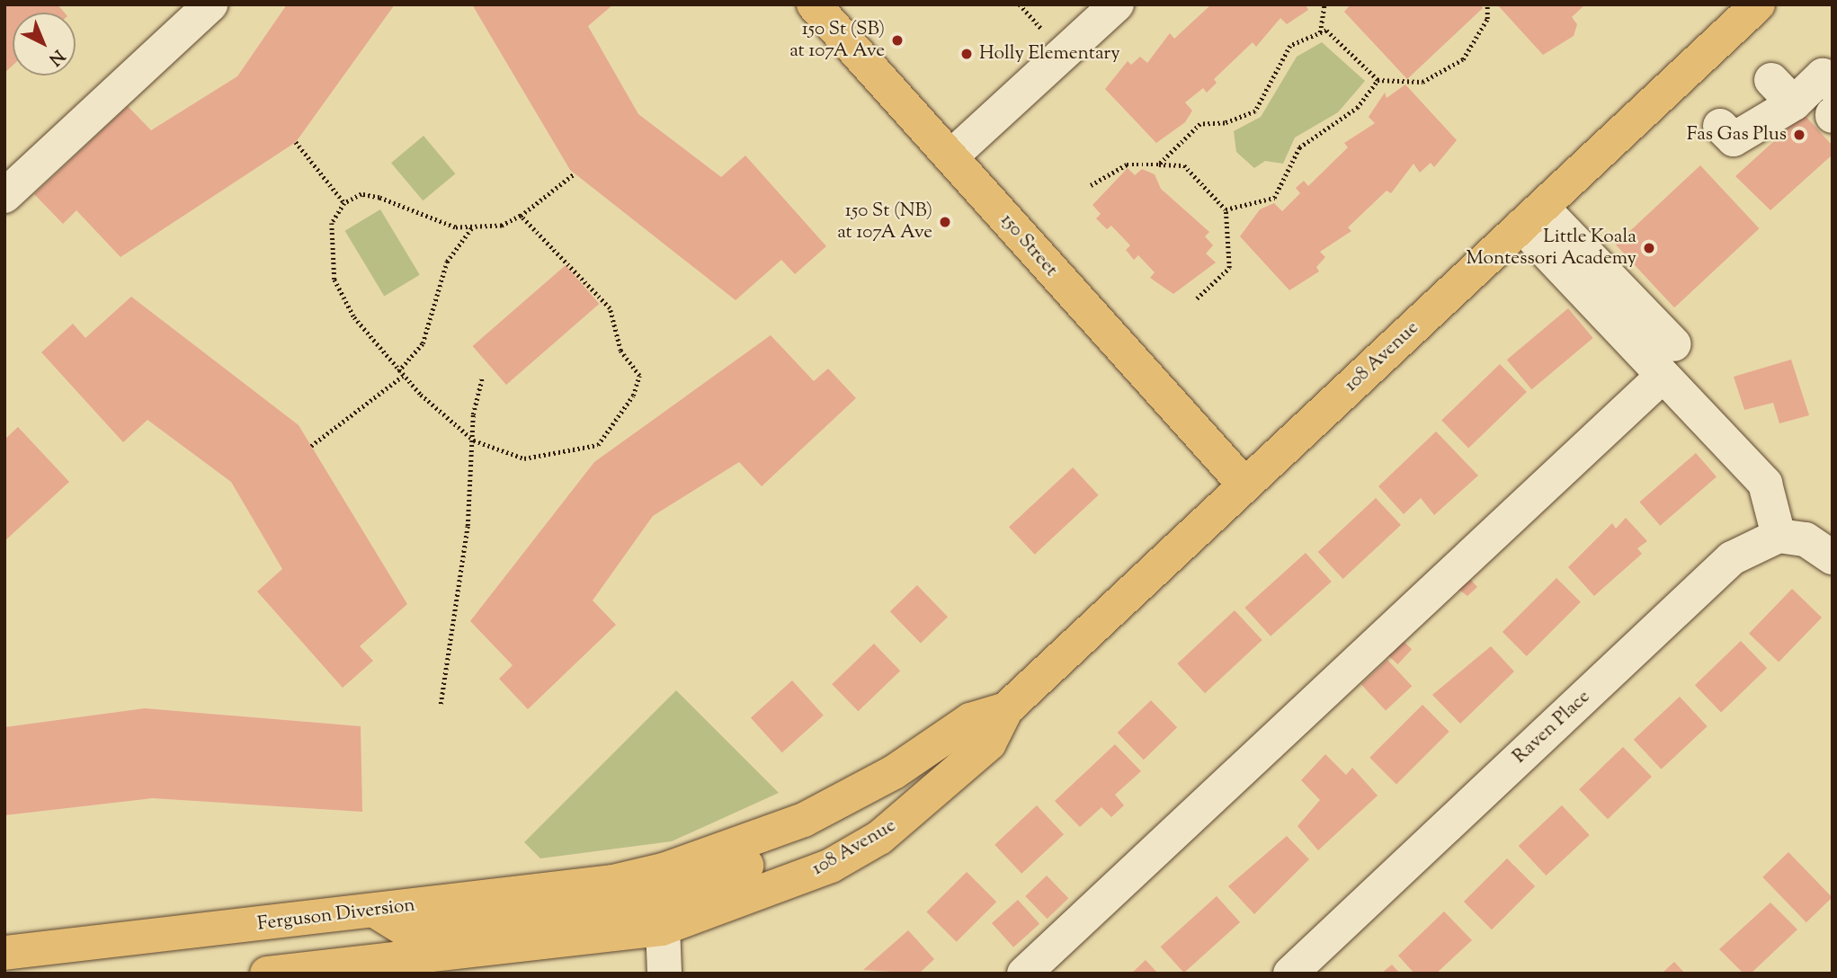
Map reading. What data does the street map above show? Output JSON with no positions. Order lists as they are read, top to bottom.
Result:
{
  "streets": {
    "main road": ["150 Street", "108 Avenue", "Ferguson Diversion"],
    "street": ["Raven Place"]
  },
  "crossings": [
    ["150 Street", "108 Avenue"],
    ["108 Avenue", "Ferguson Diversion"]
  ],
  "places": [
    "150 St (SB) at 107A Ave",
    "Holly Elementary",
    "Fas Gas Plus",
    "150 St (NB) at 107A Ave",
    "Little Koala Montessori Academy"
  ],
  "north": "bottom right"
}
